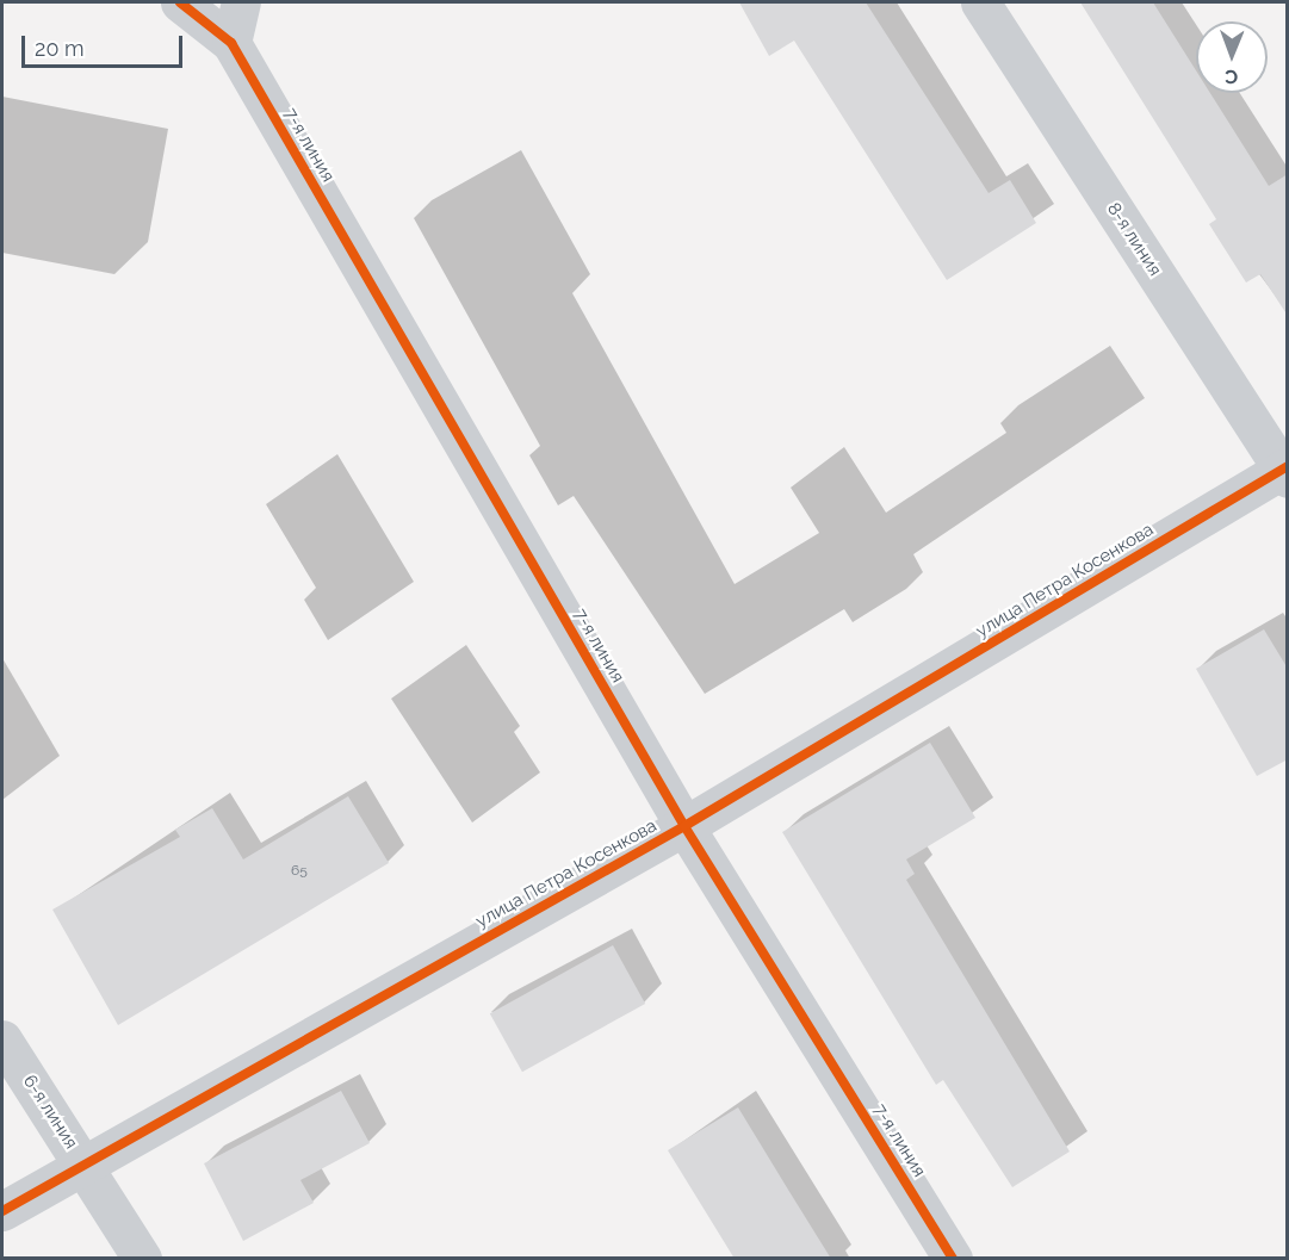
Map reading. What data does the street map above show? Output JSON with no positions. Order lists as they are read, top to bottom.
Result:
{
  "streets": {
    "street": [
      "7-я линия",
      "8-я линия",
      "улица Петра Косенкова",
      "6-я линия"
    ]
  },
  "crossings": [
    ["7-я линия", "улица Петра Косенкова"],
    ["8-я линия", "улица Петра Косенкова"],
    ["улица Петра Косенкова", "6-я линия"]
  ],
  "house_numbers": ["65"],
  "scale_bar": "20 m",
  "north": "bottom"
}
